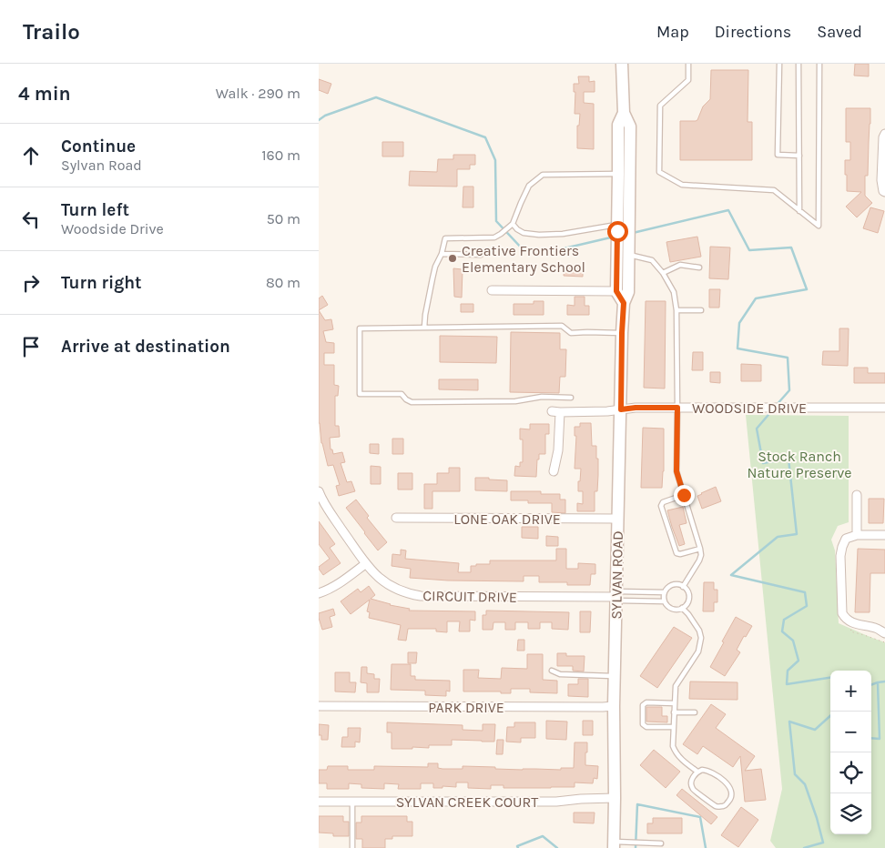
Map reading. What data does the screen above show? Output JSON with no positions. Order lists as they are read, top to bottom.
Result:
{
  "streets": {
    "main road": ["SYLVAN ROAD"],
    "street": [
      "WOODSIDE DRIVE",
      "LONE OAK DRIVE",
      "CIRCUIT DRIVE",
      "PARK DRIVE",
      "SYLVAN CREEK COURT"
    ]
  },
  "crossings": [
    ["WOODSIDE DRIVE", "SYLVAN ROAD"],
    ["LONE OAK DRIVE", "SYLVAN ROAD"],
    ["SYLVAN ROAD", "CIRCUIT DRIVE"],
    ["SYLVAN ROAD", "PARK DRIVE"],
    ["SYLVAN ROAD", "SYLVAN CREEK COURT"]
  ],
  "parks": ["Stock Ranch Nature Preserve"],
  "places": ["Creative Frontiers Elementary School"],
  "page": {
    "header": "Trailo",
    "nav": ["Map", "Directions", "Saved"],
    "heading": ["4 min", "Walk · 290 m"],
    "list": [
      ["Continue", "Sylvan Road", "160 m"],
      ["Turn left", "Woodside Drive", "50 m"],
      ["Turn right", "80 m"],
      "Arrive at destination"
    ],
    "map_buttons": ["+", "−"]
  }
}
